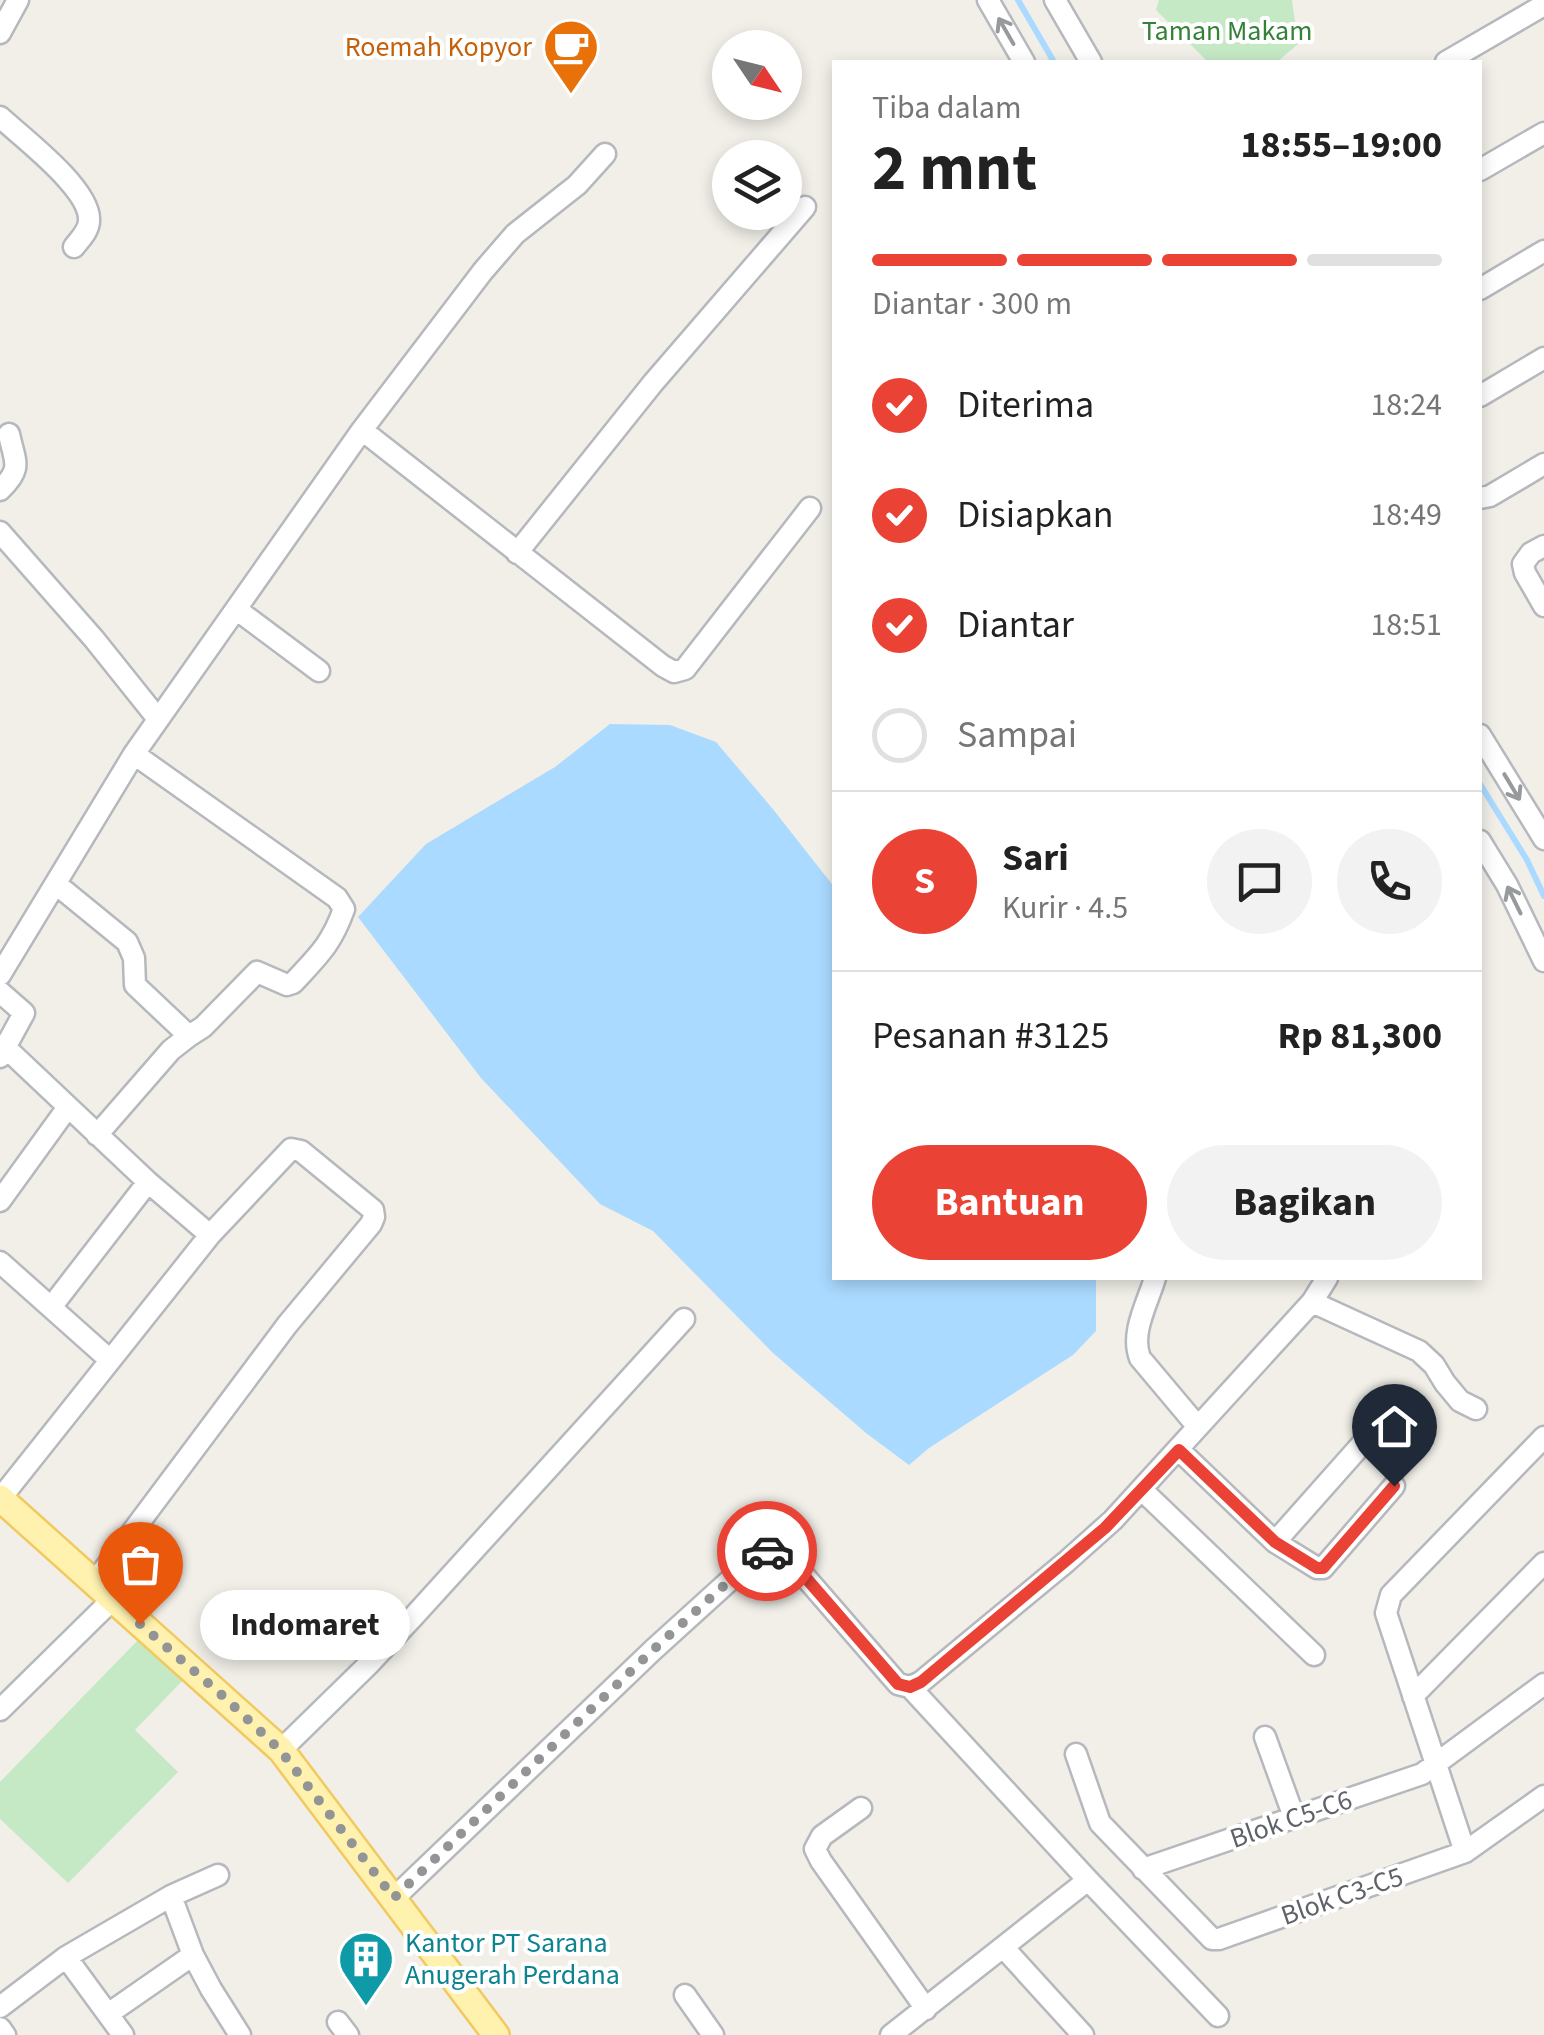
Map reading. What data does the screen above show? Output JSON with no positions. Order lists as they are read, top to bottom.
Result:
{
  "streets": {
    "street": ["Blok C5-C6", "Blok C3-C5"]
  },
  "crossings": [
    ["Blok C5-C6", "Blok C3-C5"]
  ],
  "parks": ["Taman Makam"],
  "places": {
    "cafe": ["Roemah Kopyor"],
    "other": ["Indomaret"],
    "building": ["Kantor PT Sarana Anugerah Perdana"]
  },
  "north": "bottom right",
  "page": {
    "heading": ["2 mnt", "Tiba dalam", "18:55–19:00"],
    "panel": [
      "Sari",
      "Kurir · 4.5",
      "Pesanan #3125",
      "Rp 81,300"
    ],
    "bar": "Diantar · 300 m",
    "list": [
      ["Diterima", "18:24"],
      ["Disiapkan", "18:49"],
      ["Diantar", "18:51"],
      "Sampai"
    ],
    "round": "S",
    "buttons": ["Bantuan", "Bagikan"],
    "bubble": "Indomaret"
  }
}
